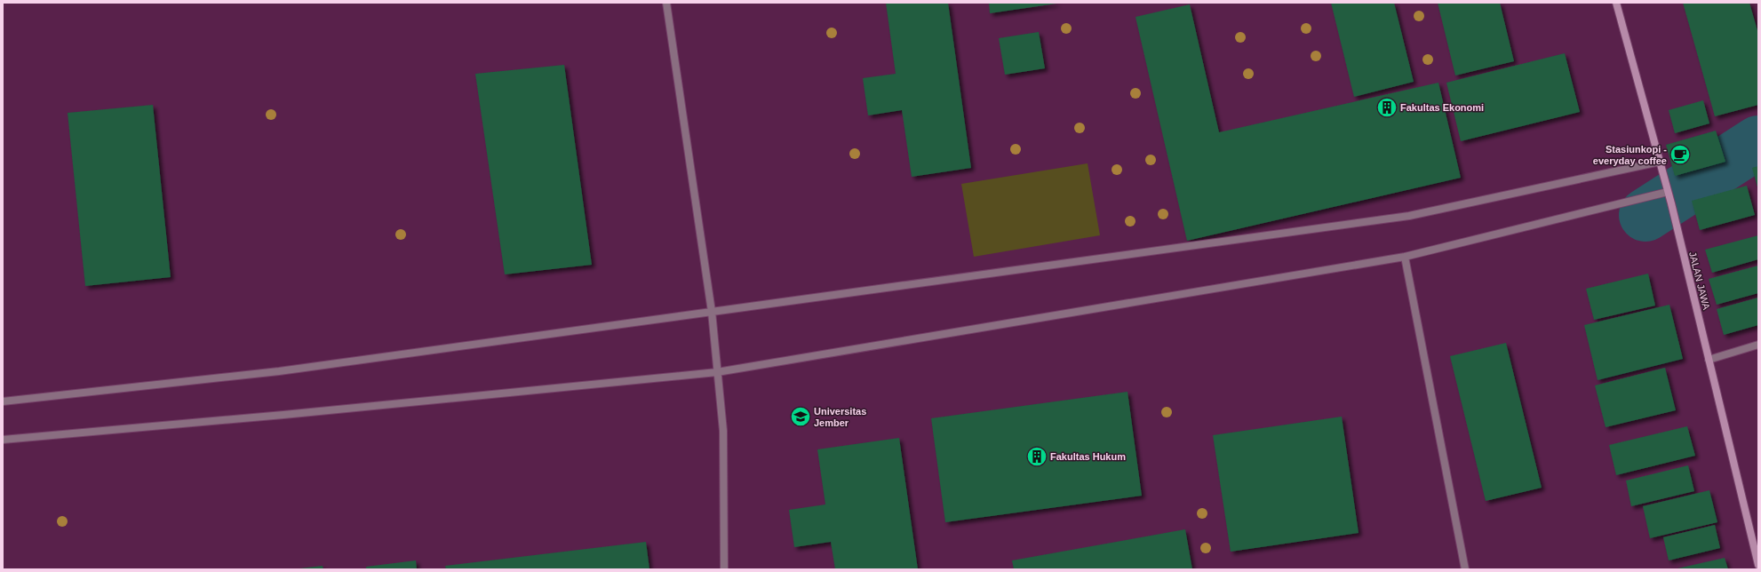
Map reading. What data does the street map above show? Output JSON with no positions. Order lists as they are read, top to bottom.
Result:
{
  "streets": {
    "main road": ["JALAN JAWA"]
  },
  "places": {
    "building": ["Fakultas Ekonomi", "Fakultas Hukum"],
    "cafe": ["Stasiunkopi - everyday coffee"],
    "school or university": ["Universitas Jember"]
  }
}
